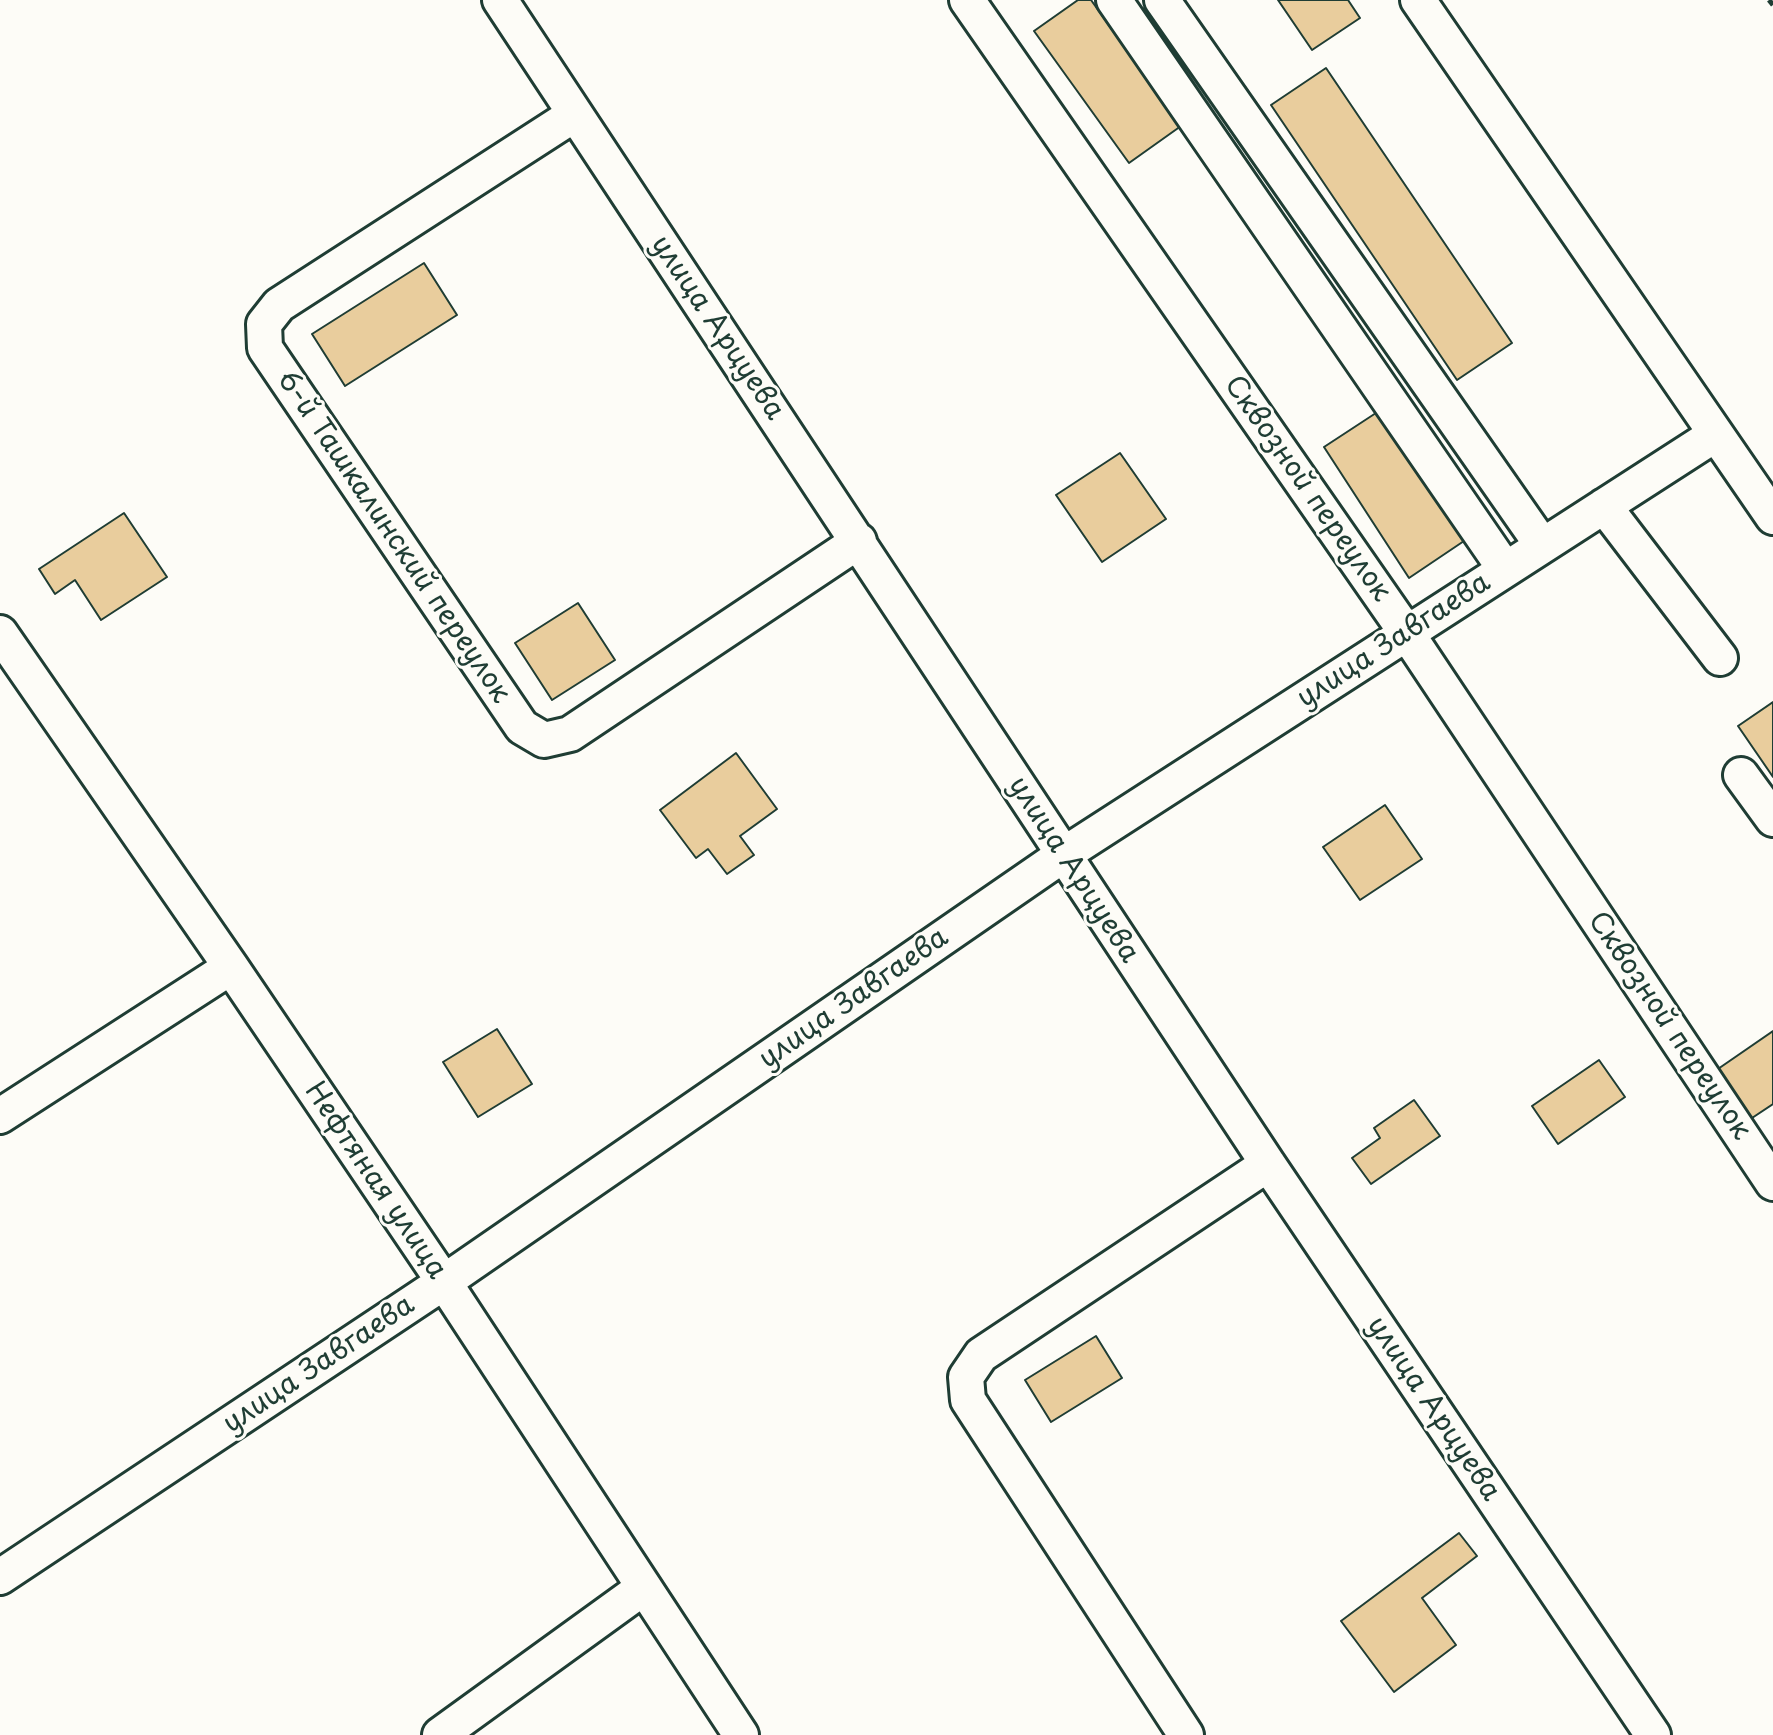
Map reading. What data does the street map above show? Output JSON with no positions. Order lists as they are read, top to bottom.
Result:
{
  "streets": {
    "street": [
      "улица Арцуева",
      "Сквозной переулок",
      "6-й Ташкалинский переулок",
      "улица Завгаева",
      "Нефтяная улица"
    ]
  },
  "crossings": [
    ["улица Арцуева", "6-й Ташкалинский переулок"],
    ["улица Арцуева", "улица Завгаева"],
    ["Сквозной переулок", "улица Завгаева"],
    ["улица Завгаева", "Нефтяная улица"]
  ]
}
